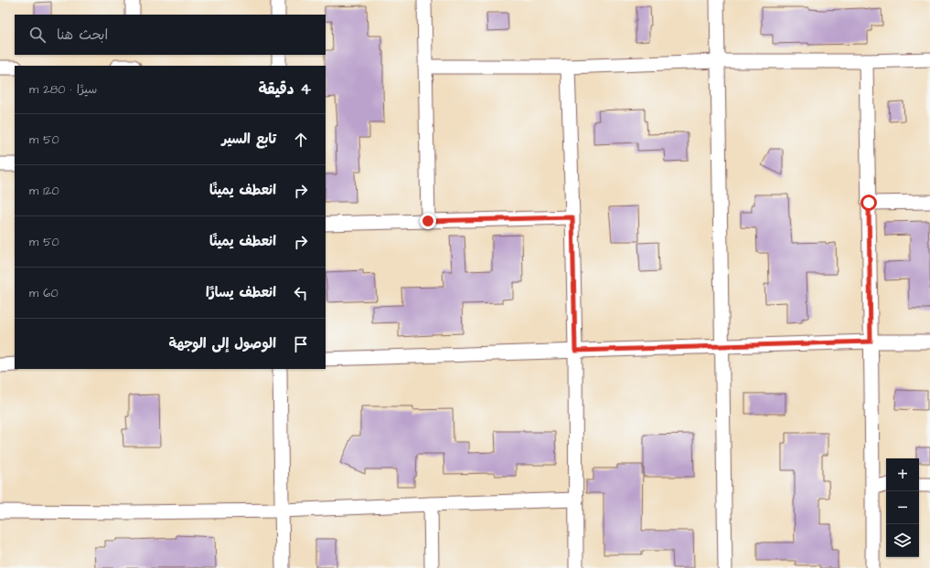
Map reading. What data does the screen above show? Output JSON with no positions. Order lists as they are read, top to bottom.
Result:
{
  "page": {
    "search": "ابحث هنا",
    "heading": ["4 دقيقة", "سيرًا · 280 m"],
    "list": [
      ["تابع السير", "50 m"],
      ["انعطف يمينًا", "120 m"],
      ["انعطف يمينًا", "50 m"],
      ["انعطف يسارًا", "60 m"],
      "الوصول إلى الوجهة"
    ],
    "map_buttons": ["+", "−"]
  }
}
